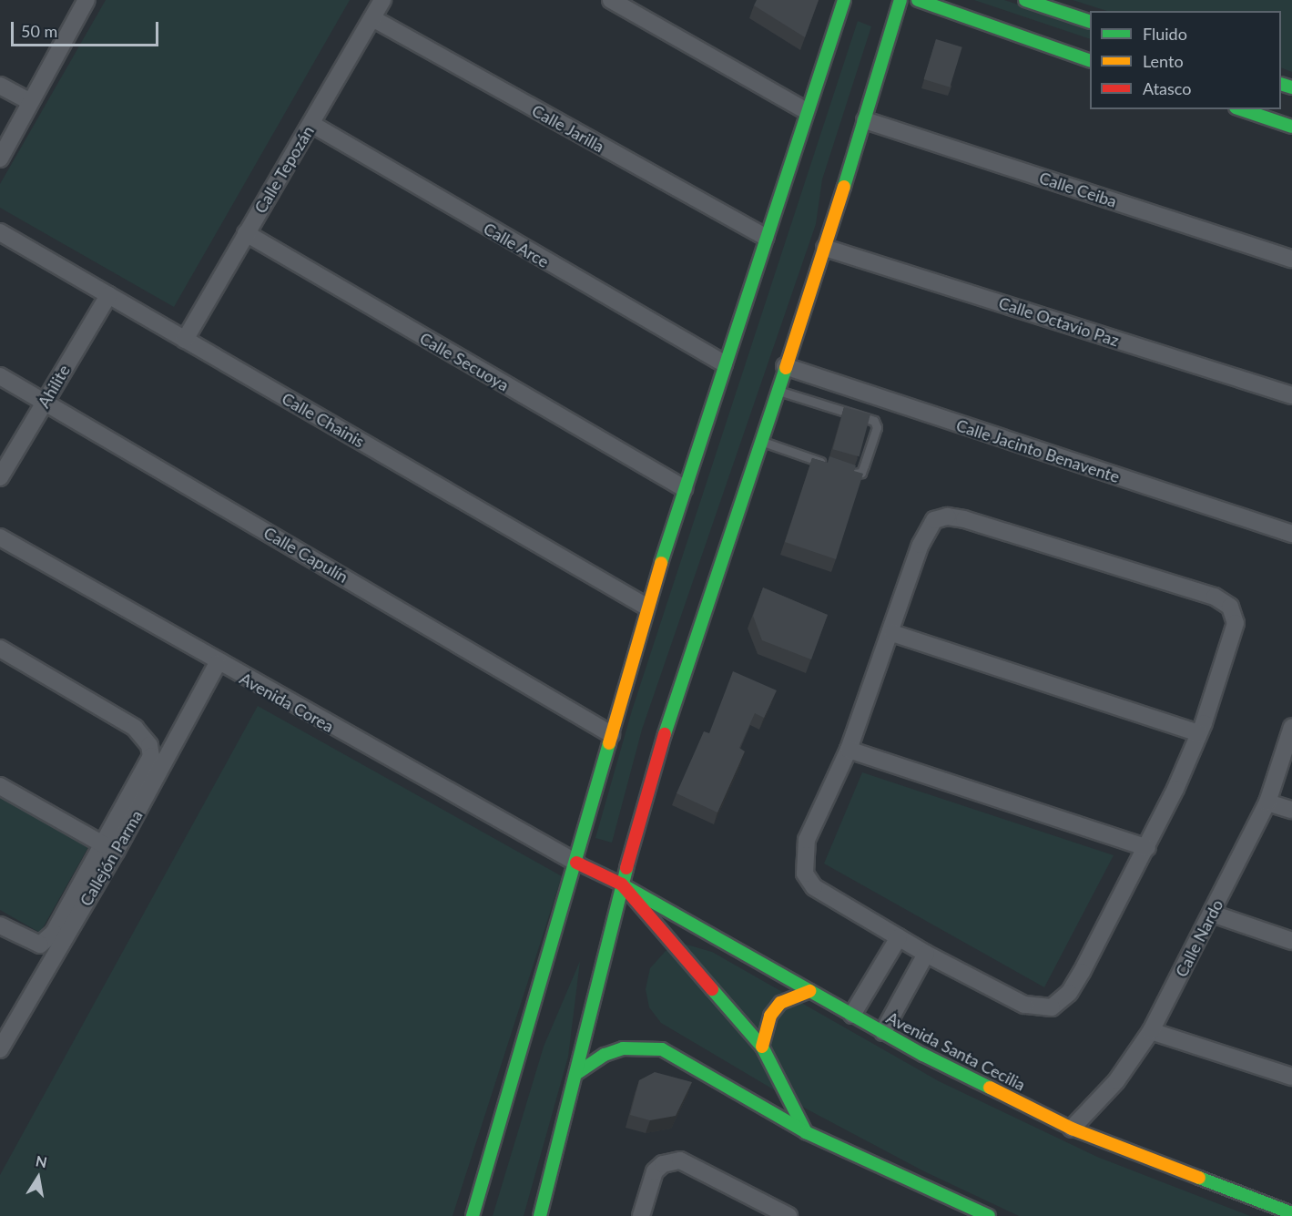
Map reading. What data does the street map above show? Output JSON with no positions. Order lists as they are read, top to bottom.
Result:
{
  "streets": {
    "street": [
      "Calle Jarilla",
      "Calle Tepozán",
      "Calle Ceiba",
      "Calle Arce",
      "Calle Octavio Paz",
      "Calle Secuoya",
      "Ahilite",
      "Calle Chainis",
      "Calle Jacinto Benavente",
      "Calle Capulín",
      "Avenida Corea",
      "Callejón Parma",
      "Calle Nardo",
      "Avenida Santa Cecilia"
    ]
  },
  "crossings": [
    ["Calle Jarilla", "Calle Tepozán"],
    ["Calle Tepozán", "Calle Arce"],
    ["Calle Tepozán", "Calle Secuoya"],
    ["Calle Tepozán", "Calle Chainis"],
    ["Ahilite", "Calle Chainis"],
    ["Ahilite", "Calle Capulín"],
    ["Avenida Corea", "Callejón Parma"],
    ["Avenida Corea", "Avenida Santa Cecilia"],
    ["Calle Nardo", "Avenida Santa Cecilia"]
  ],
  "legend": ["Fluido", "Lento", "Atasco"],
  "scale_bar": "50 m",
  "north": "top"
}
